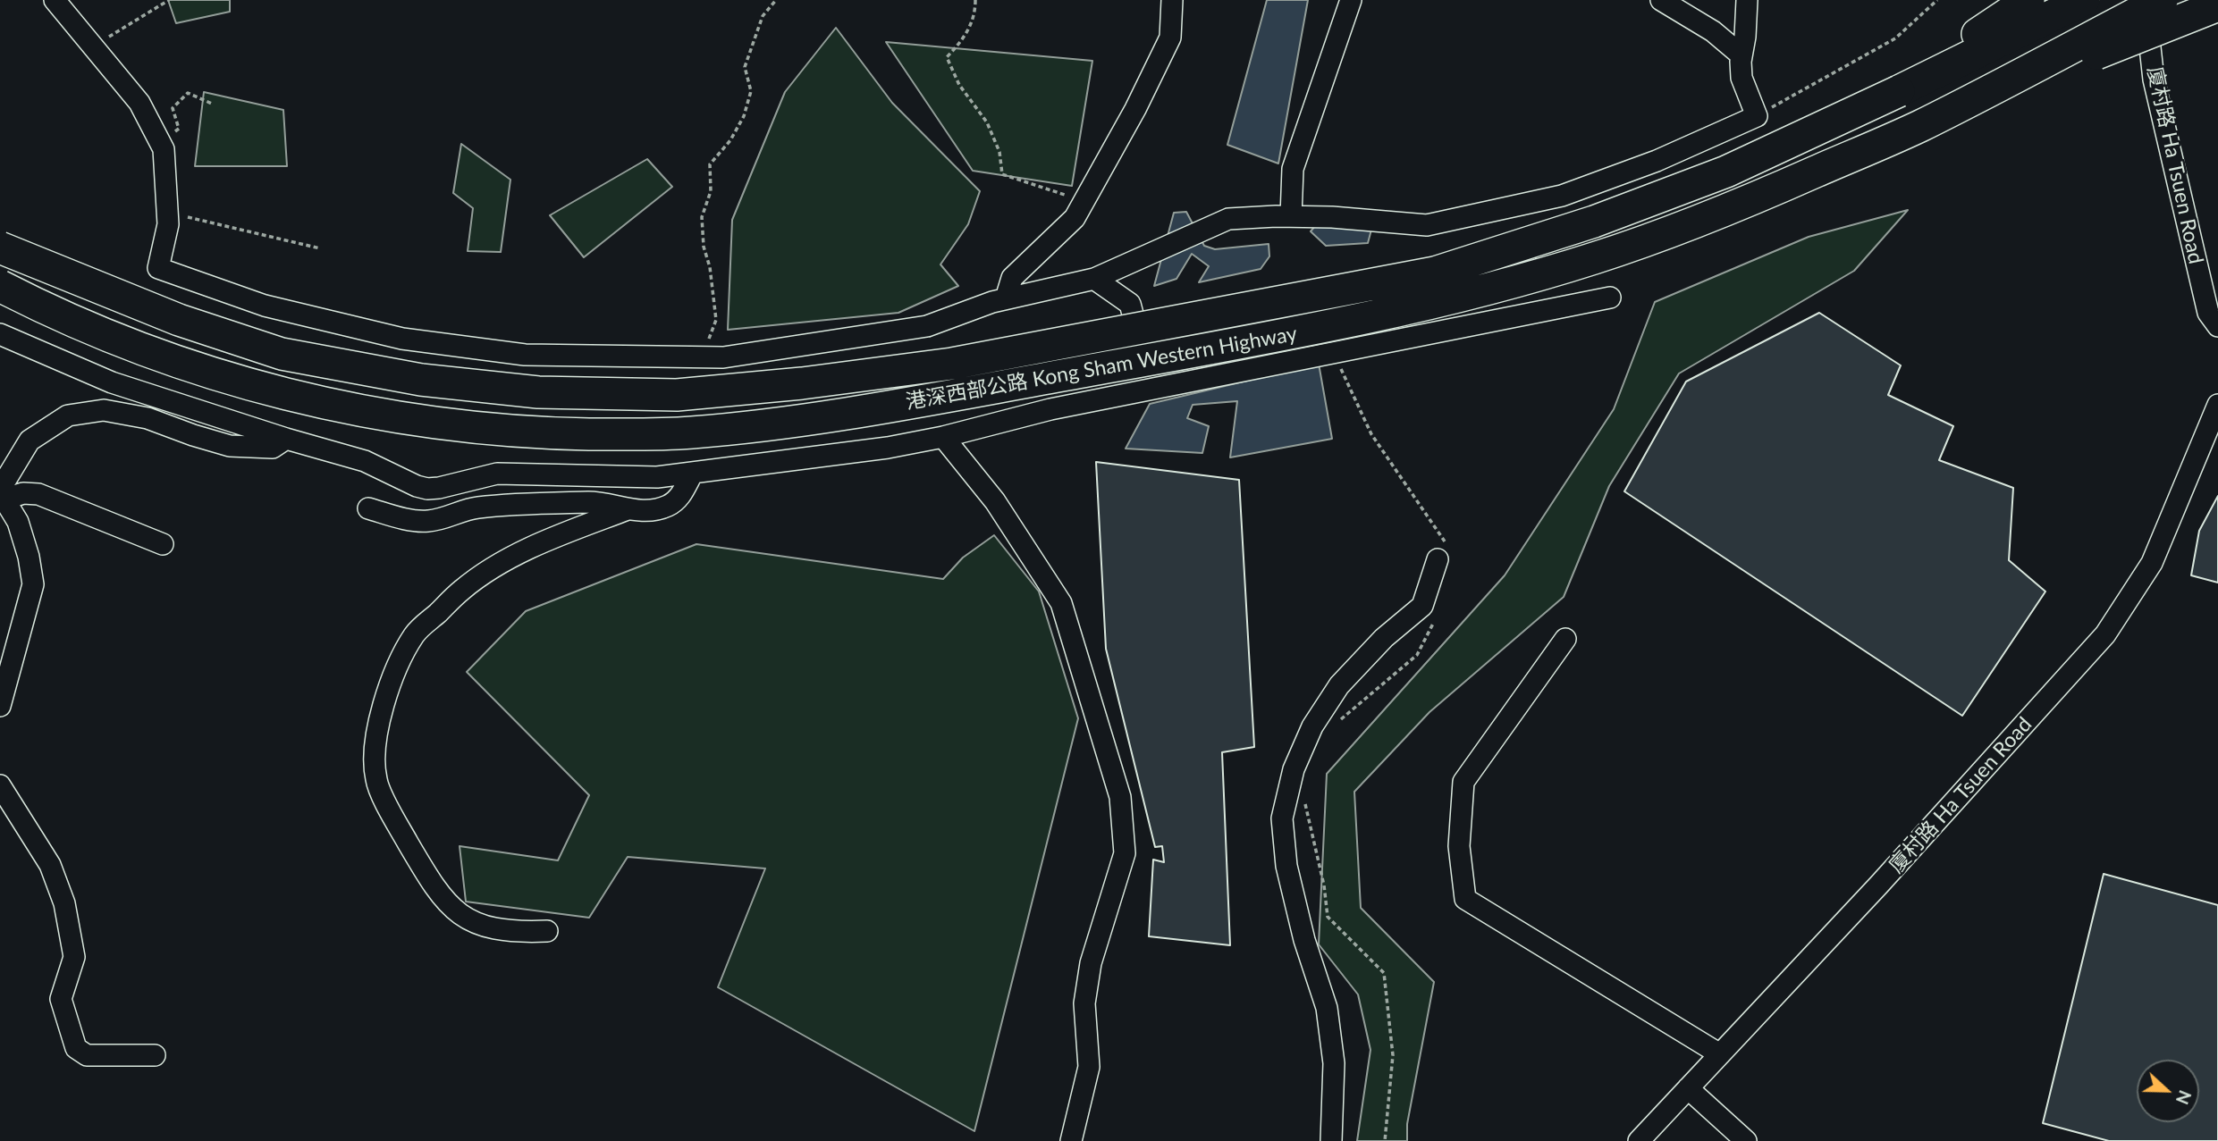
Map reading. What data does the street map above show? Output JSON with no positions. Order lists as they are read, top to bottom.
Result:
{
  "streets": {
    "highway": ["港深西部公路 Kong Sham Western Highway"],
    "street": ["廈村路 Ha Tsuen Road"]
  },
  "north": "right"
}
